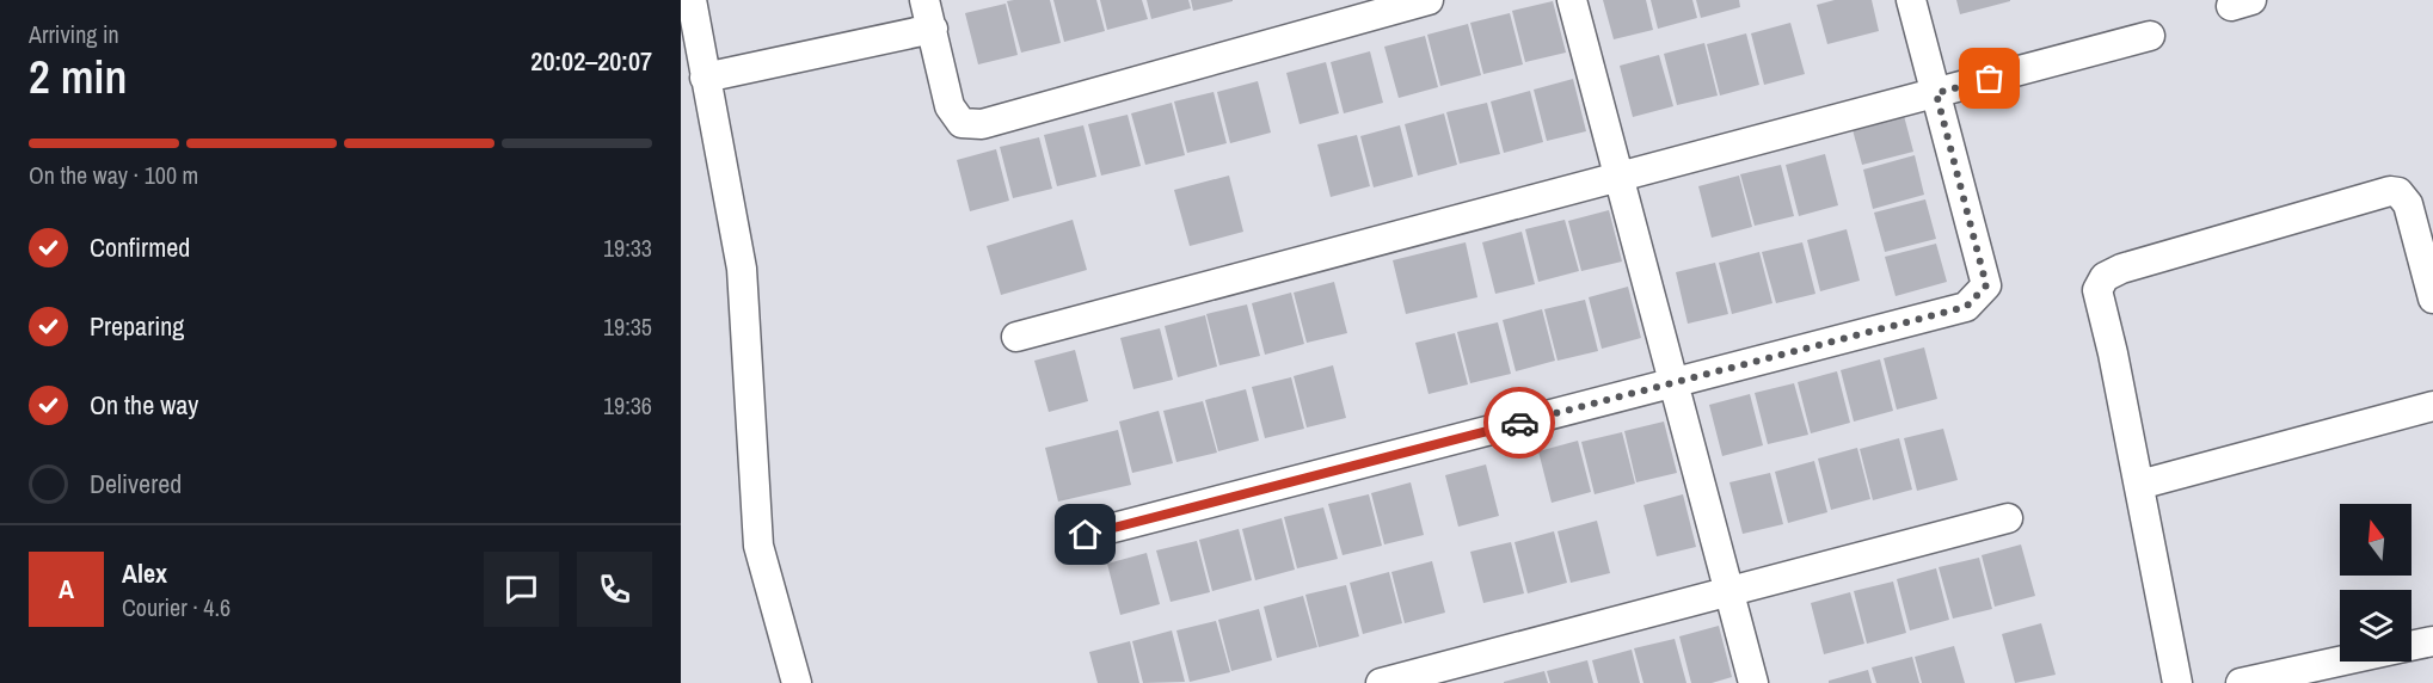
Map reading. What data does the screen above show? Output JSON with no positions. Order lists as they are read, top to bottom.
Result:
{
  "north": "top",
  "page": {
    "heading": ["2 min", "Arriving in", "20:02–20:07"],
    "panel": ["Alex", "Courier · 4.6"],
    "bar": "On the way · 100 m",
    "list": [
      ["Confirmed", "19:33"],
      ["Preparing", "19:35"],
      ["On the way", "19:36"],
      "Delivered"
    ],
    "round": "A"
  }
}
